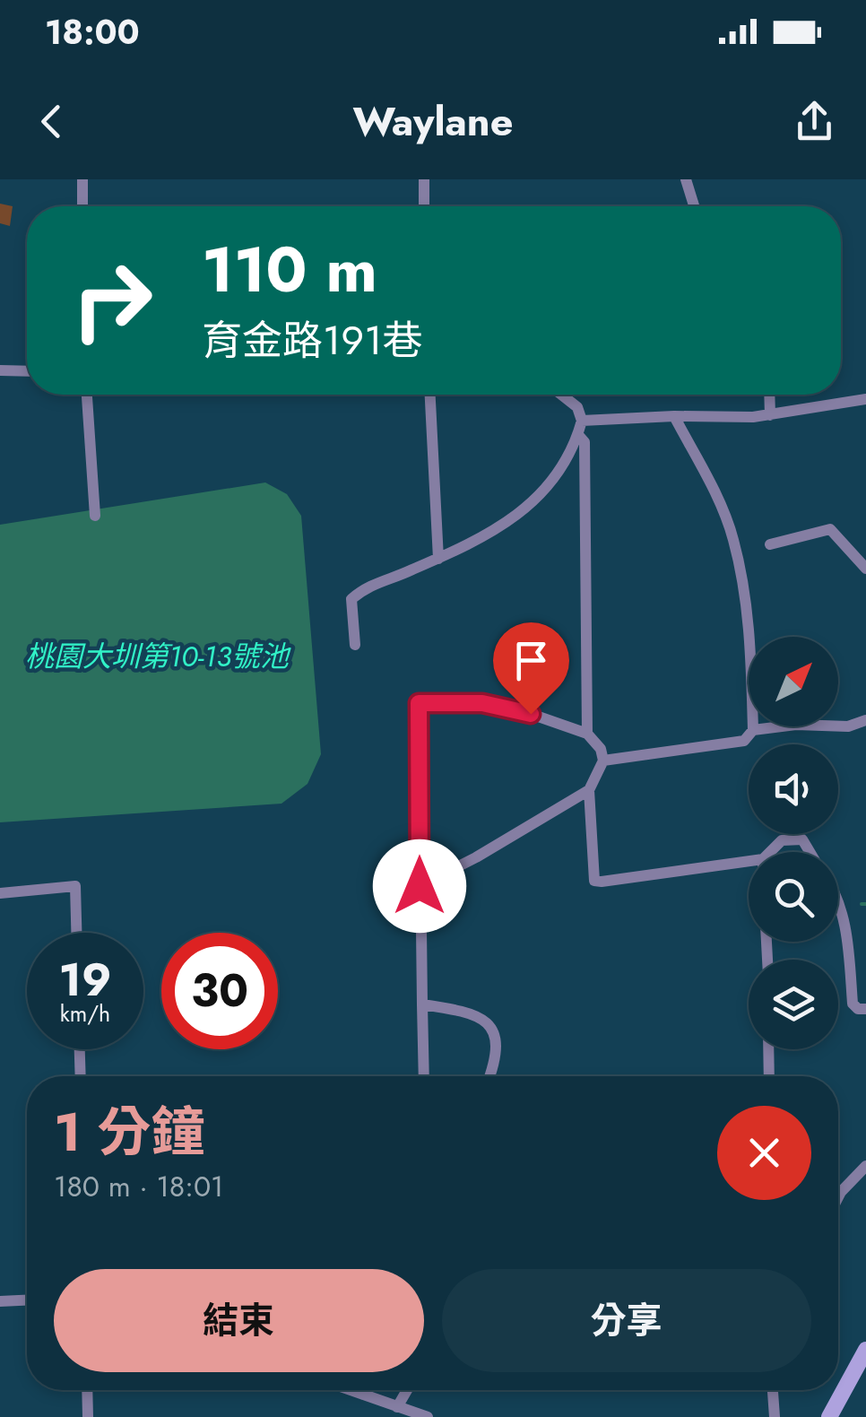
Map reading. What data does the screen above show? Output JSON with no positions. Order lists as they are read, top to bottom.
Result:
{
  "water": ["桃園大圳第10-13號池"],
  "north": "top right",
  "page": {
    "status": "18:00",
    "header": "Waylane",
    "turn": ["110 m", "育金路191巷"],
    "speed": "19 km/h",
    "limit": "30",
    "heading": ["1 分鐘", "180 m · 18:01"],
    "buttons": ["結束", "分享"]
  }
}
